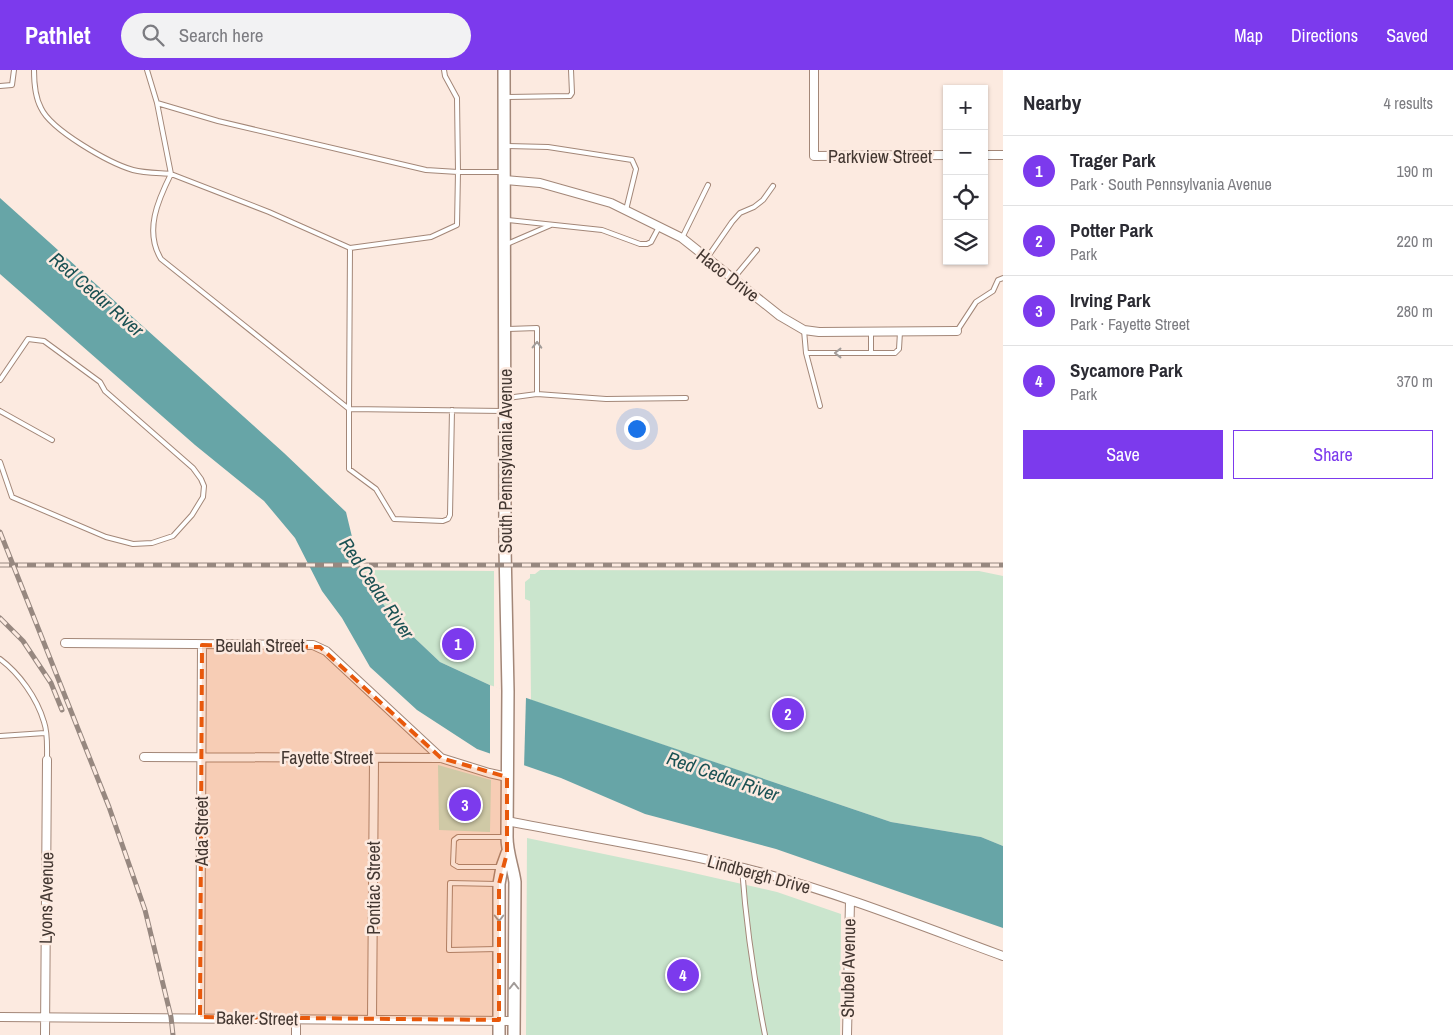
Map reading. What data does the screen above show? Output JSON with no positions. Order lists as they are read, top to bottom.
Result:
{
  "streets": {
    "main road": ["South Pennsylvania Avenue"],
    "street": [
      "Parkview Street",
      "Haco Drive",
      "Beulah Street",
      "Fayette Street",
      "Ada Street",
      "Lindbergh Drive",
      "Pontiac Street",
      "Lyons Avenue",
      "Shubel Avenue",
      "Baker Street"
    ]
  },
  "crossings": [
    ["Haco Drive", "South Pennsylvania Avenue"],
    ["South Pennsylvania Avenue", "Fayette Street"],
    ["South Pennsylvania Avenue", "Lindbergh Drive"],
    ["South Pennsylvania Avenue", "Baker Street"],
    ["Beulah Street", "Fayette Street"],
    ["Beulah Street", "Ada Street"],
    ["Fayette Street", "Ada Street"],
    ["Fayette Street", "Pontiac Street"],
    ["Ada Street", "Baker Street"],
    ["Lindbergh Drive", "Shubel Avenue"],
    ["Pontiac Street", "Baker Street"],
    ["Lyons Avenue", "Baker Street"]
  ],
  "water": ["Red Cedar River"],
  "page": {
    "header": "Pathlet",
    "search": "Search here",
    "nav": ["Map", "Directions", "Saved"],
    "heading": ["Nearby", "4 results"],
    "map_buttons": ["+", "−"],
    "list": [
      {
        "mark": "1",
        "name": "Trager Park",
        "note": "Park · South Pennsylvania Avenue",
        "value": "190 m"
      },
      {
        "mark": "2",
        "name": "Potter Park",
        "note": "Park",
        "value": "220 m"
      },
      {
        "mark": "3",
        "name": "Irving Park",
        "note": "Park · Fayette Street",
        "value": "280 m"
      },
      {
        "mark": "4",
        "name": "Sycamore Park",
        "note": "Park",
        "value": "370 m"
      }
    ],
    "buttons": ["Save", "Share"],
    "pins": [
      "1",
      "2",
      "3",
      "4"
    ]
  }
}
